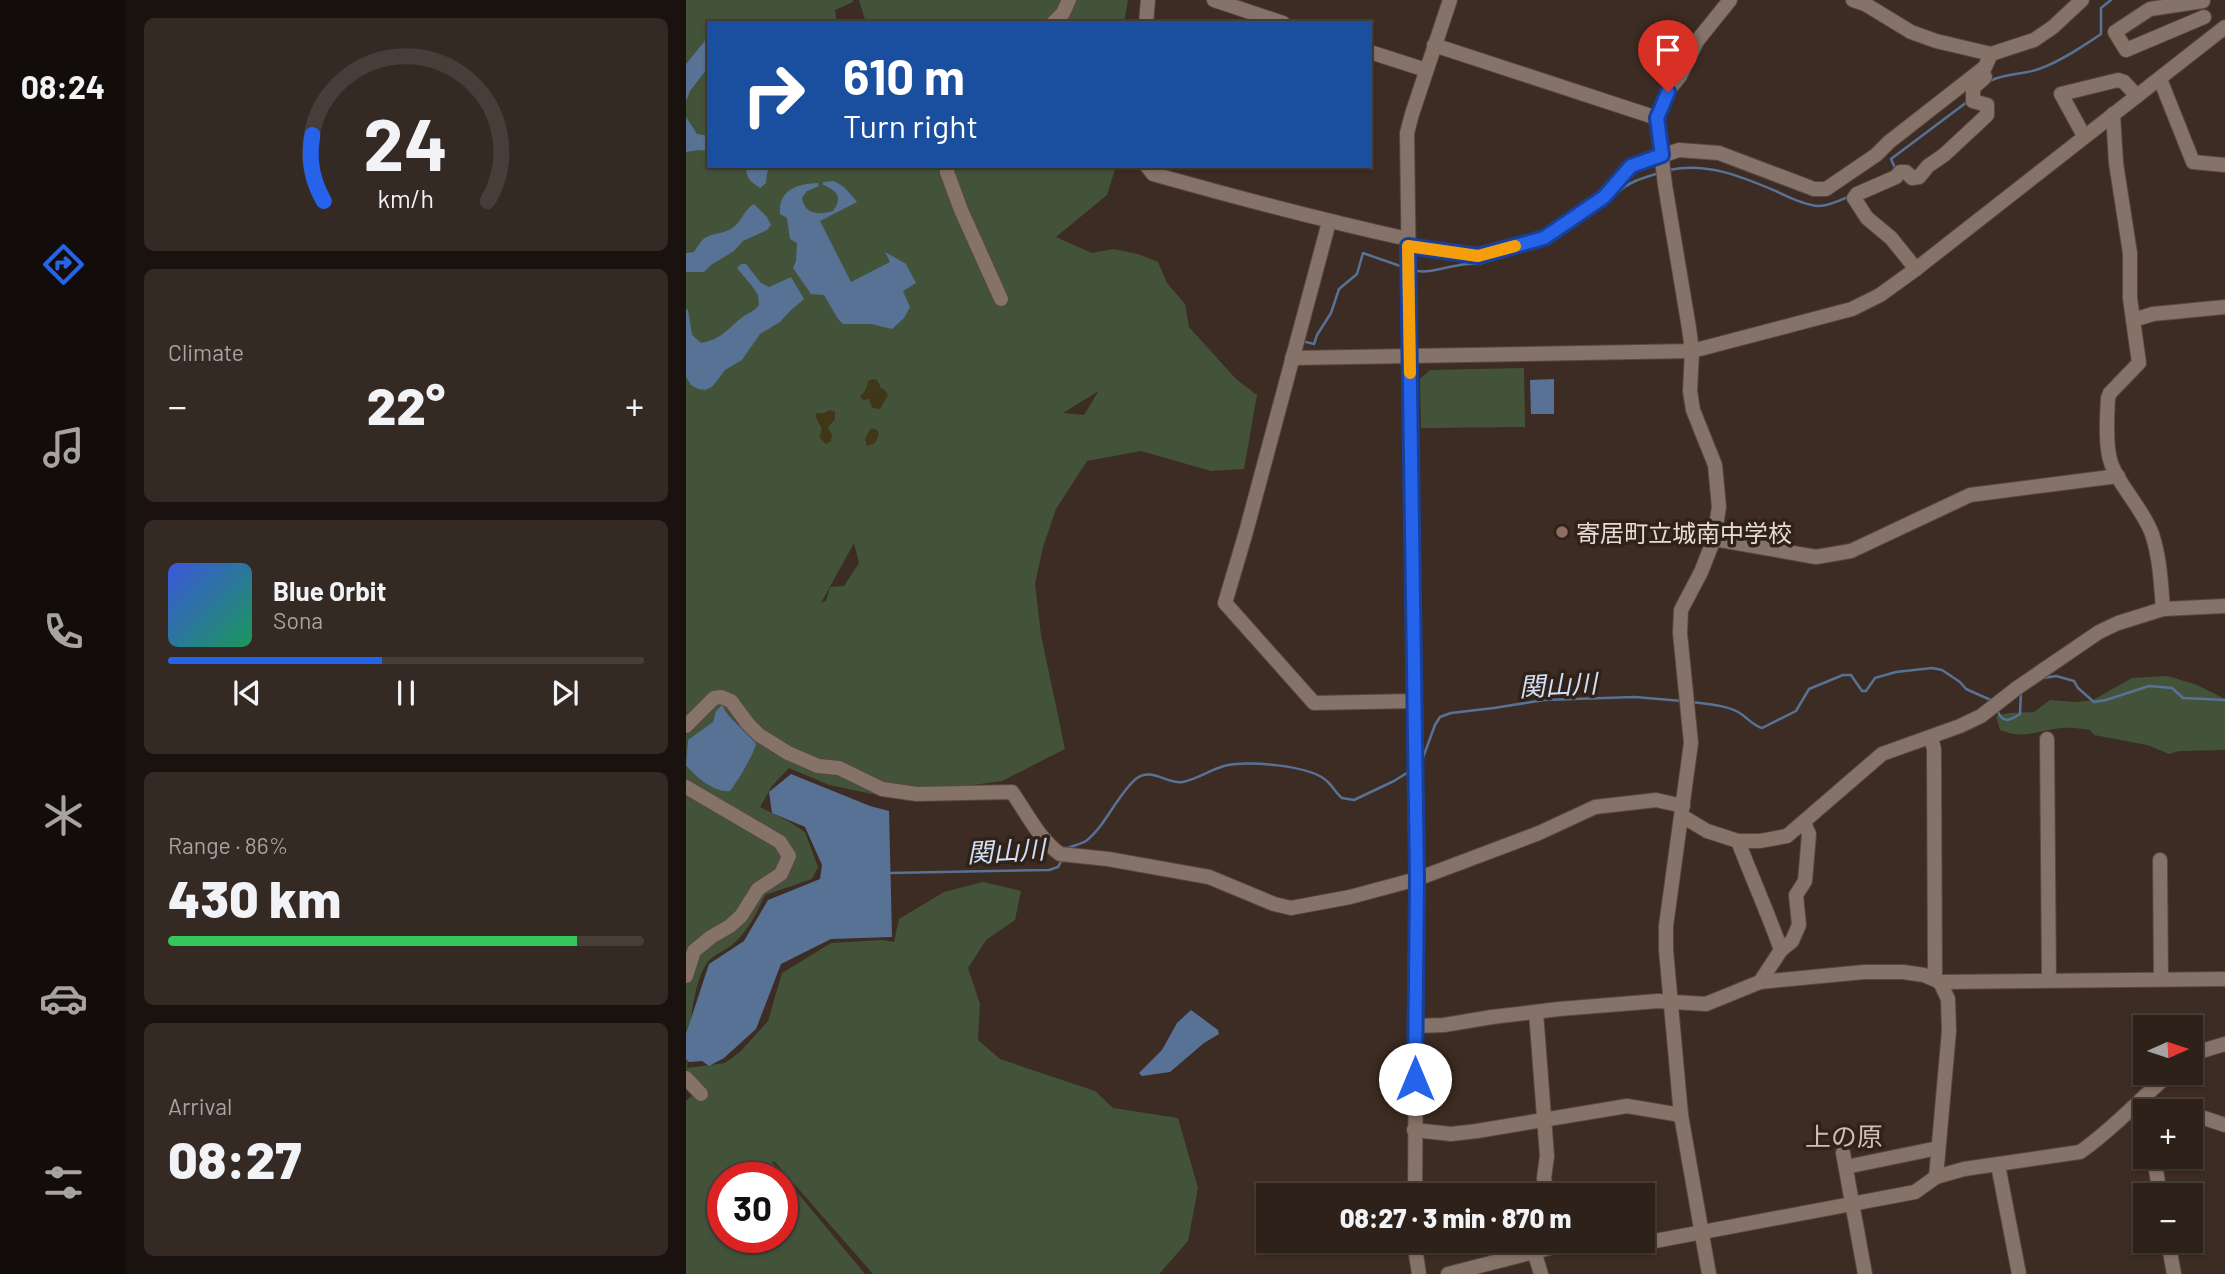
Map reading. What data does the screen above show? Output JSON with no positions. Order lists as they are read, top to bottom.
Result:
{
  "districts": ["上の原"],
  "water": ["関山川"],
  "places": ["寄居町立城南中学校"],
  "north": "right",
  "page": {
    "tabs": "08:24",
    "turn": ["610 m", "Turn right"],
    "tile": [
      "Climate",
      ["Range · 86%", "430 km"],
      ["Arrival", "08:27"]
    ],
    "heat": ["−", "22°", "+"],
    "song": ["Blue Orbit", "Sona"],
    "map_buttons": ["+", "−"],
    "limit": "30",
    "trip": "08:27 · 3 min · 870 m",
    "gauge": ["24", "km/h"]
  }
}
